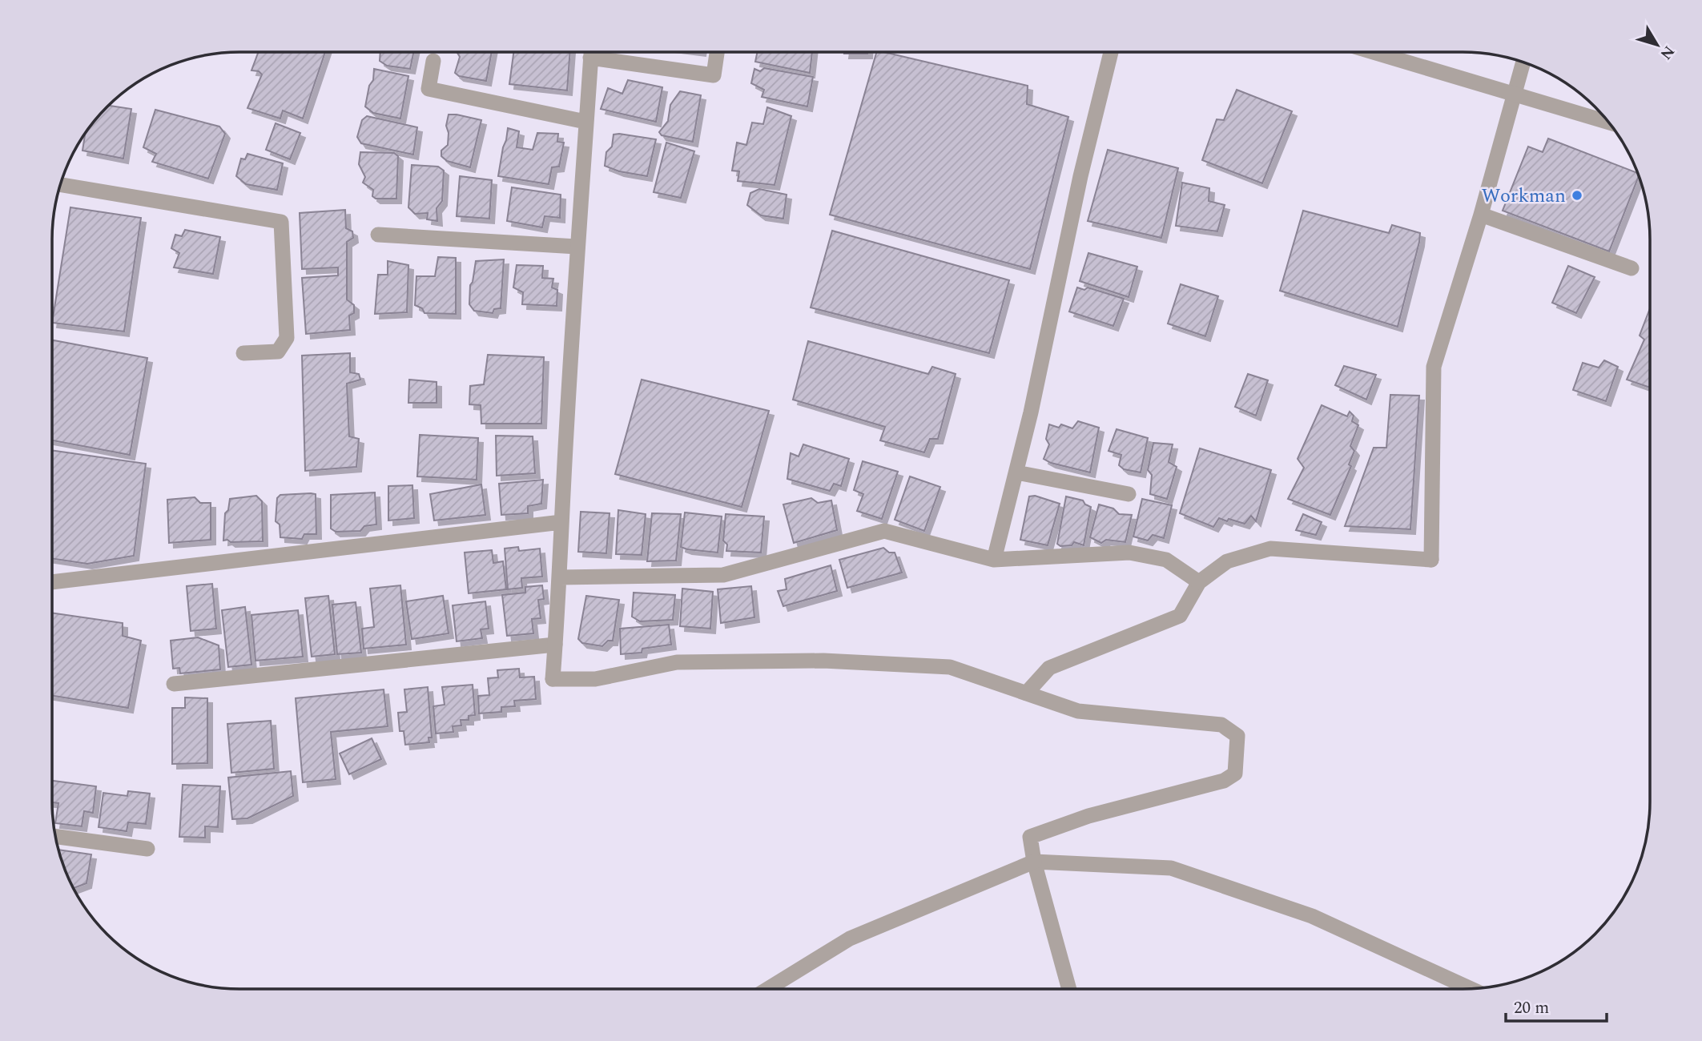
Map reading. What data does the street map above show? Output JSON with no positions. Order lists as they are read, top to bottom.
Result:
{
  "places": ["Workman"],
  "scale_bar": "20 m",
  "north": "bottom right"
}
